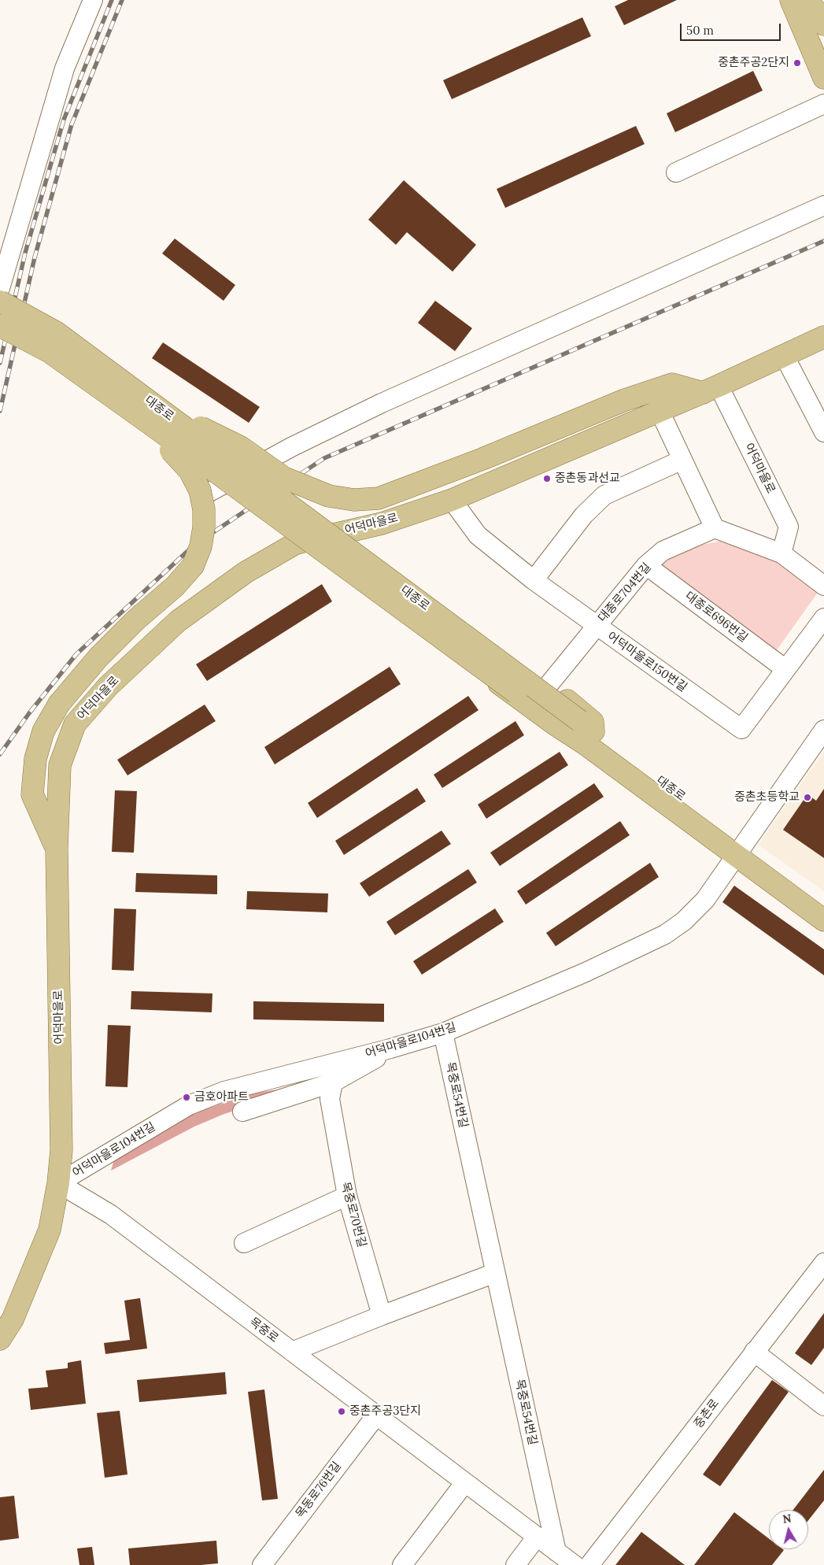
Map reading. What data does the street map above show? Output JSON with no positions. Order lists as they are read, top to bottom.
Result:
{
  "streets": {
    "main road": ["대종로", "어덕마을로"],
    "street": [
      "대종로704번길",
      "대종로696번길",
      "어덕마을로150번길",
      "어덕마을로104번길",
      "목중로54번길",
      "목중로70번길",
      "목중로",
      "중촌로",
      "목동로76번길"
    ]
  },
  "crossings": [
    ["대종로", "어덕마을로104번길"],
    ["어덕마을로", "어덕마을로150번길"],
    ["어덕마을로", "어덕마을로104번길"],
    ["어덕마을로", "목중로"],
    ["대종로704번길", "대종로696번길"],
    ["대종로704번길", "어덕마을로150번길"],
    ["대종로696번길", "어덕마을로150번길"],
    ["어덕마을로104번길", "목중로54번길"],
    ["어덕마을로104번길", "목중로"],
    ["목중로54번길", "목중로"],
    ["목중로", "목동로76번길"]
  ],
  "places": [
    "중촌주공2단지",
    "중촌동과선교",
    "중촌초등학교",
    "금호아파트",
    "중촌주공3단지"
  ],
  "scale_bar": "50 m",
  "north": "top"
}
